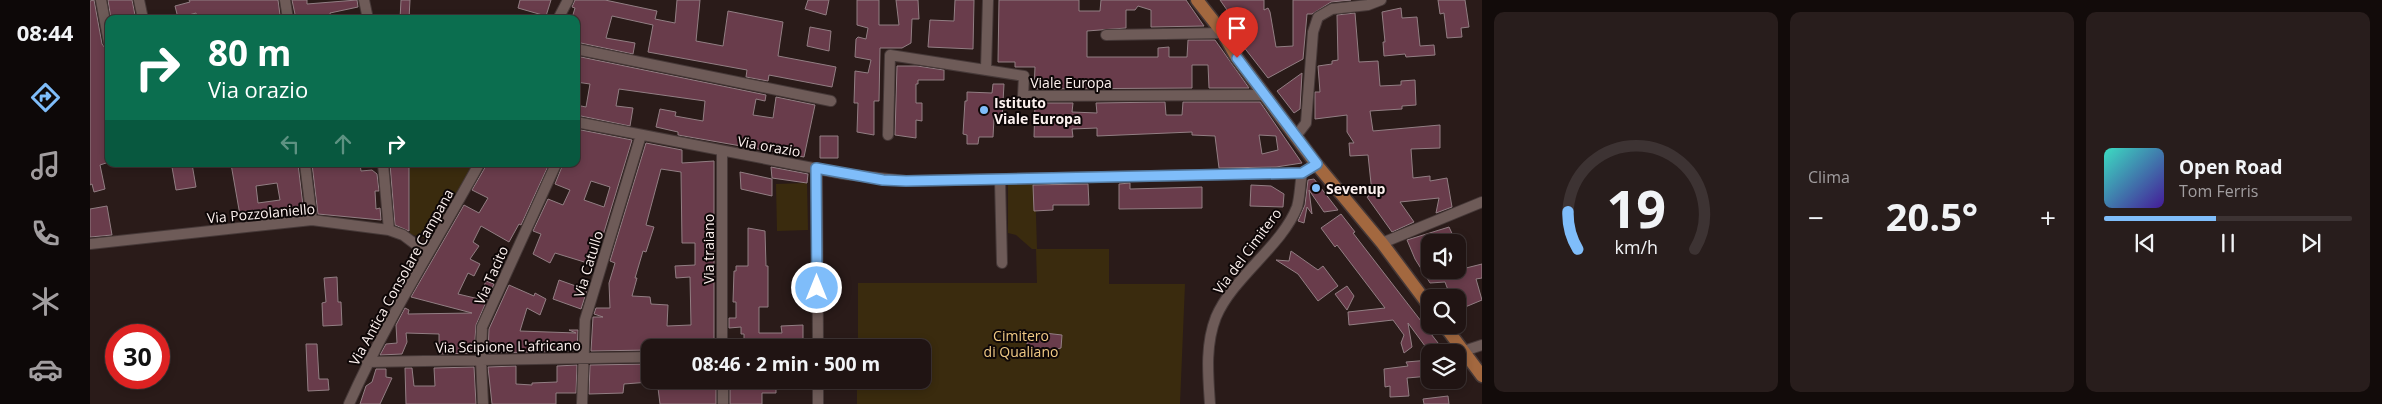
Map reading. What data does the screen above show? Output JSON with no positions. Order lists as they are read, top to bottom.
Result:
{
  "streets": {
    "street": [
      "Viale Europa",
      "Via orazio",
      "Via Pozzolaniello",
      "Via traiano",
      "Via del Cimitero",
      "Via Catullo",
      "Via Tacito",
      "Via Antica Consolare Campana",
      "Via Scipione L'africano"
    ]
  },
  "crossings": [
    ["Via orazio", "Via traiano"],
    ["Via orazio", "Via del Cimitero"],
    ["Via orazio", "Via Catullo"],
    ["Via Pozzolaniello", "Via Antica Consolare Campana"],
    ["Via Catullo", "Via Scipione L'africano"],
    ["Via Tacito", "Via Scipione L'africano"],
    ["Via Antica Consolare Campana", "Via Scipione L'africano"]
  ],
  "parks": ["Cimitero di Qualiano"],
  "places": ["Istituto Viale Europa", "Sevenup"],
  "page": {
    "tabs": "08:44",
    "tile": "Clima",
    "turn": ["80 m", "Via orazio"],
    "song": ["Open Road", "Tom Ferris"],
    "heat": ["−", "20.5°", "+"],
    "limit": "30",
    "trip": "08:46 · 2 min · 500 m",
    "gauge": ["19", "km/h"]
  }
}
